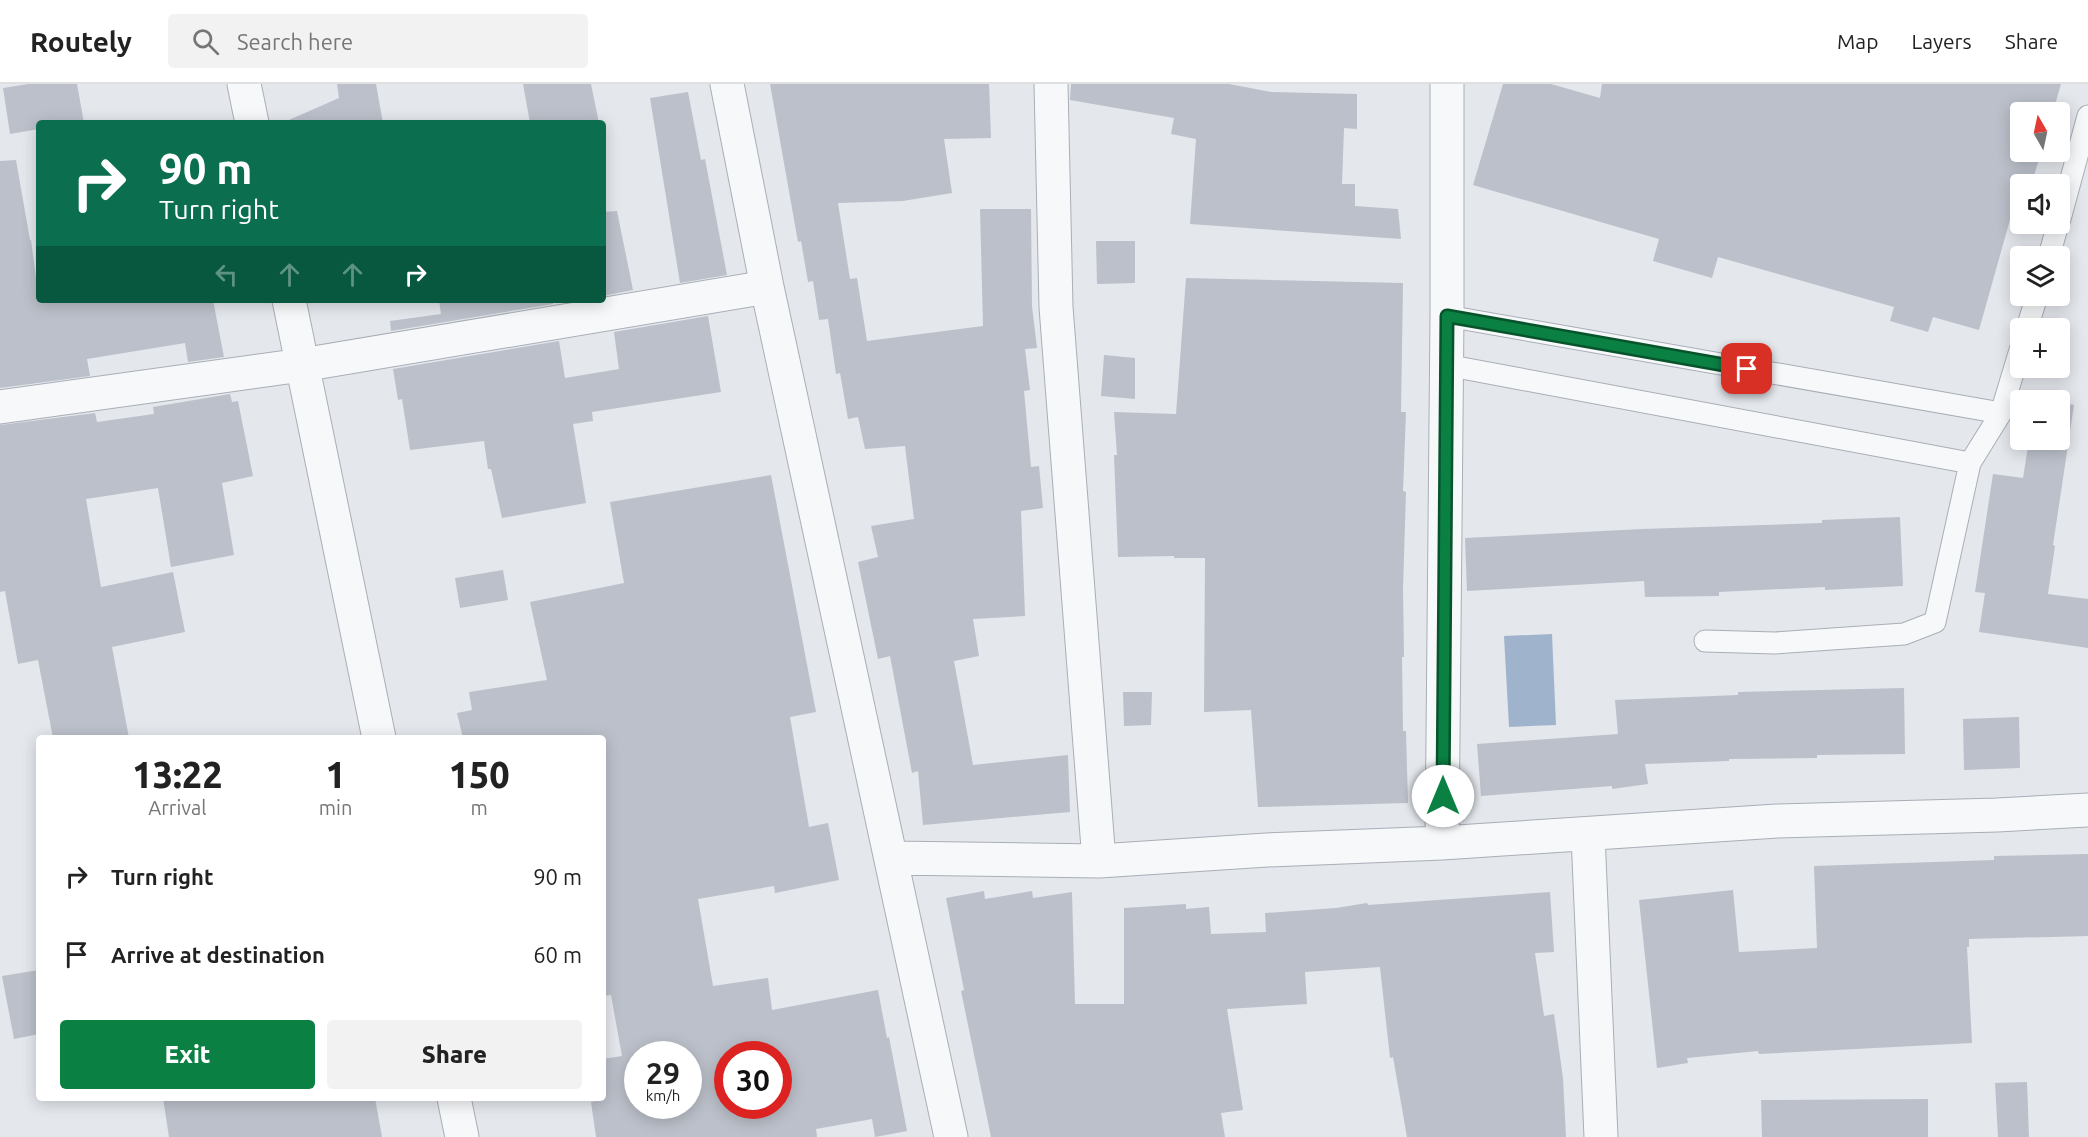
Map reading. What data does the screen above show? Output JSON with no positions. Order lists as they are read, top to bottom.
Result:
{
  "north": "top",
  "page": {
    "header": "Routely",
    "search": "Search here",
    "nav": ["Map", "Layers", "Share"],
    "map_buttons": ["+", "−"],
    "turn": ["90 m", "Turn right"],
    "eta": [
      "13:22",
      "Arrival",
      "1",
      "min",
      "150",
      "m"
    ],
    "list": [
      {
        "name": "Turn right",
        "value": "90 m"
      },
      {
        "name": "Arrive at destination",
        "value": "60 m"
      }
    ],
    "buttons": ["Exit", "Share"],
    "speed": "29 km/h",
    "limit": "30"
  }
}
